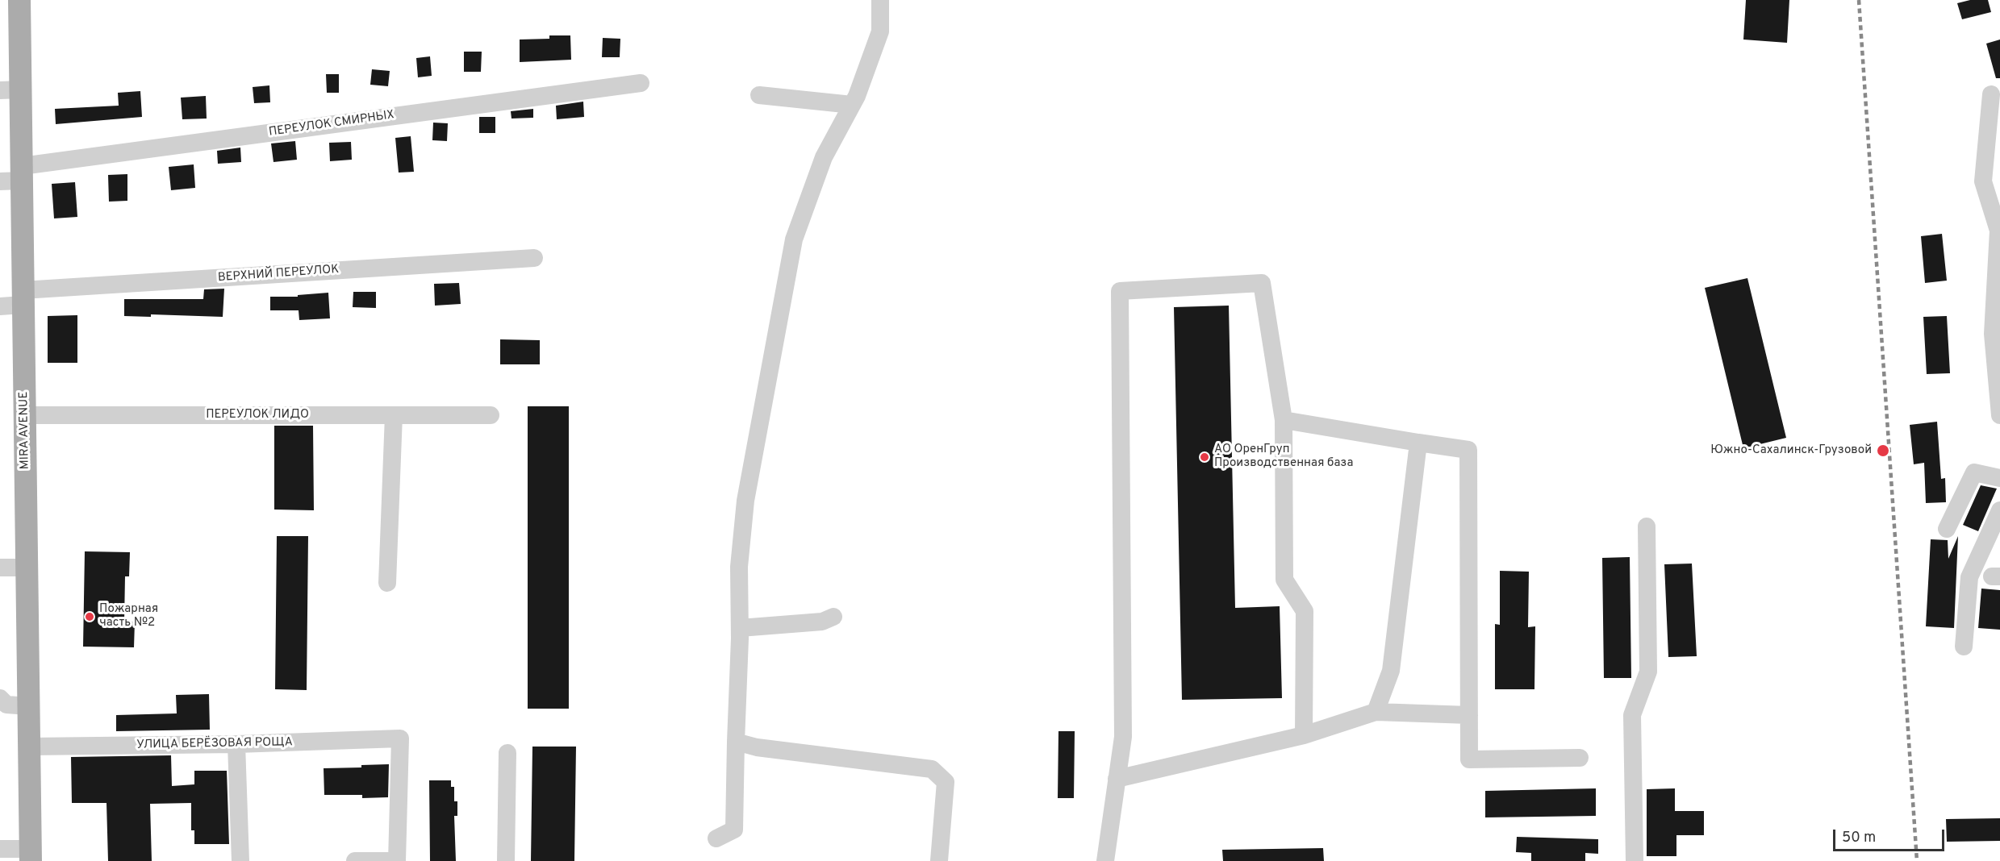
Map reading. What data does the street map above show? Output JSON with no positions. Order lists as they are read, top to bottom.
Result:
{
  "streets": {
    "main road": ["MIRA AVENUE"],
    "street": [
      "ПЕРЕУЛОК СМИРНЫХ",
      "ВЕРХНИЙ ПЕРЕУЛОК",
      "ПЕРЕУЛОК ЛИДО",
      "УЛИЦА БЕРЁЗОВАЯ РОЩА"
    ]
  },
  "crossings": [
    ["ПЕРЕУЛОК СМИРНЫХ", "MIRA AVENUE"],
    ["ВЕРХНИЙ ПЕРЕУЛОК", "MIRA AVENUE"],
    ["ПЕРЕУЛОК ЛИДО", "MIRA AVENUE"],
    ["MIRA AVENUE", "УЛИЦА БЕРЁЗОВАЯ РОЩА"]
  ],
  "places": ["Южно-Сахалинск-Грузовой", "АО ОренГруп Производственная база", "Пожарная часть №2"],
  "scale_bar": "50 m"
}
